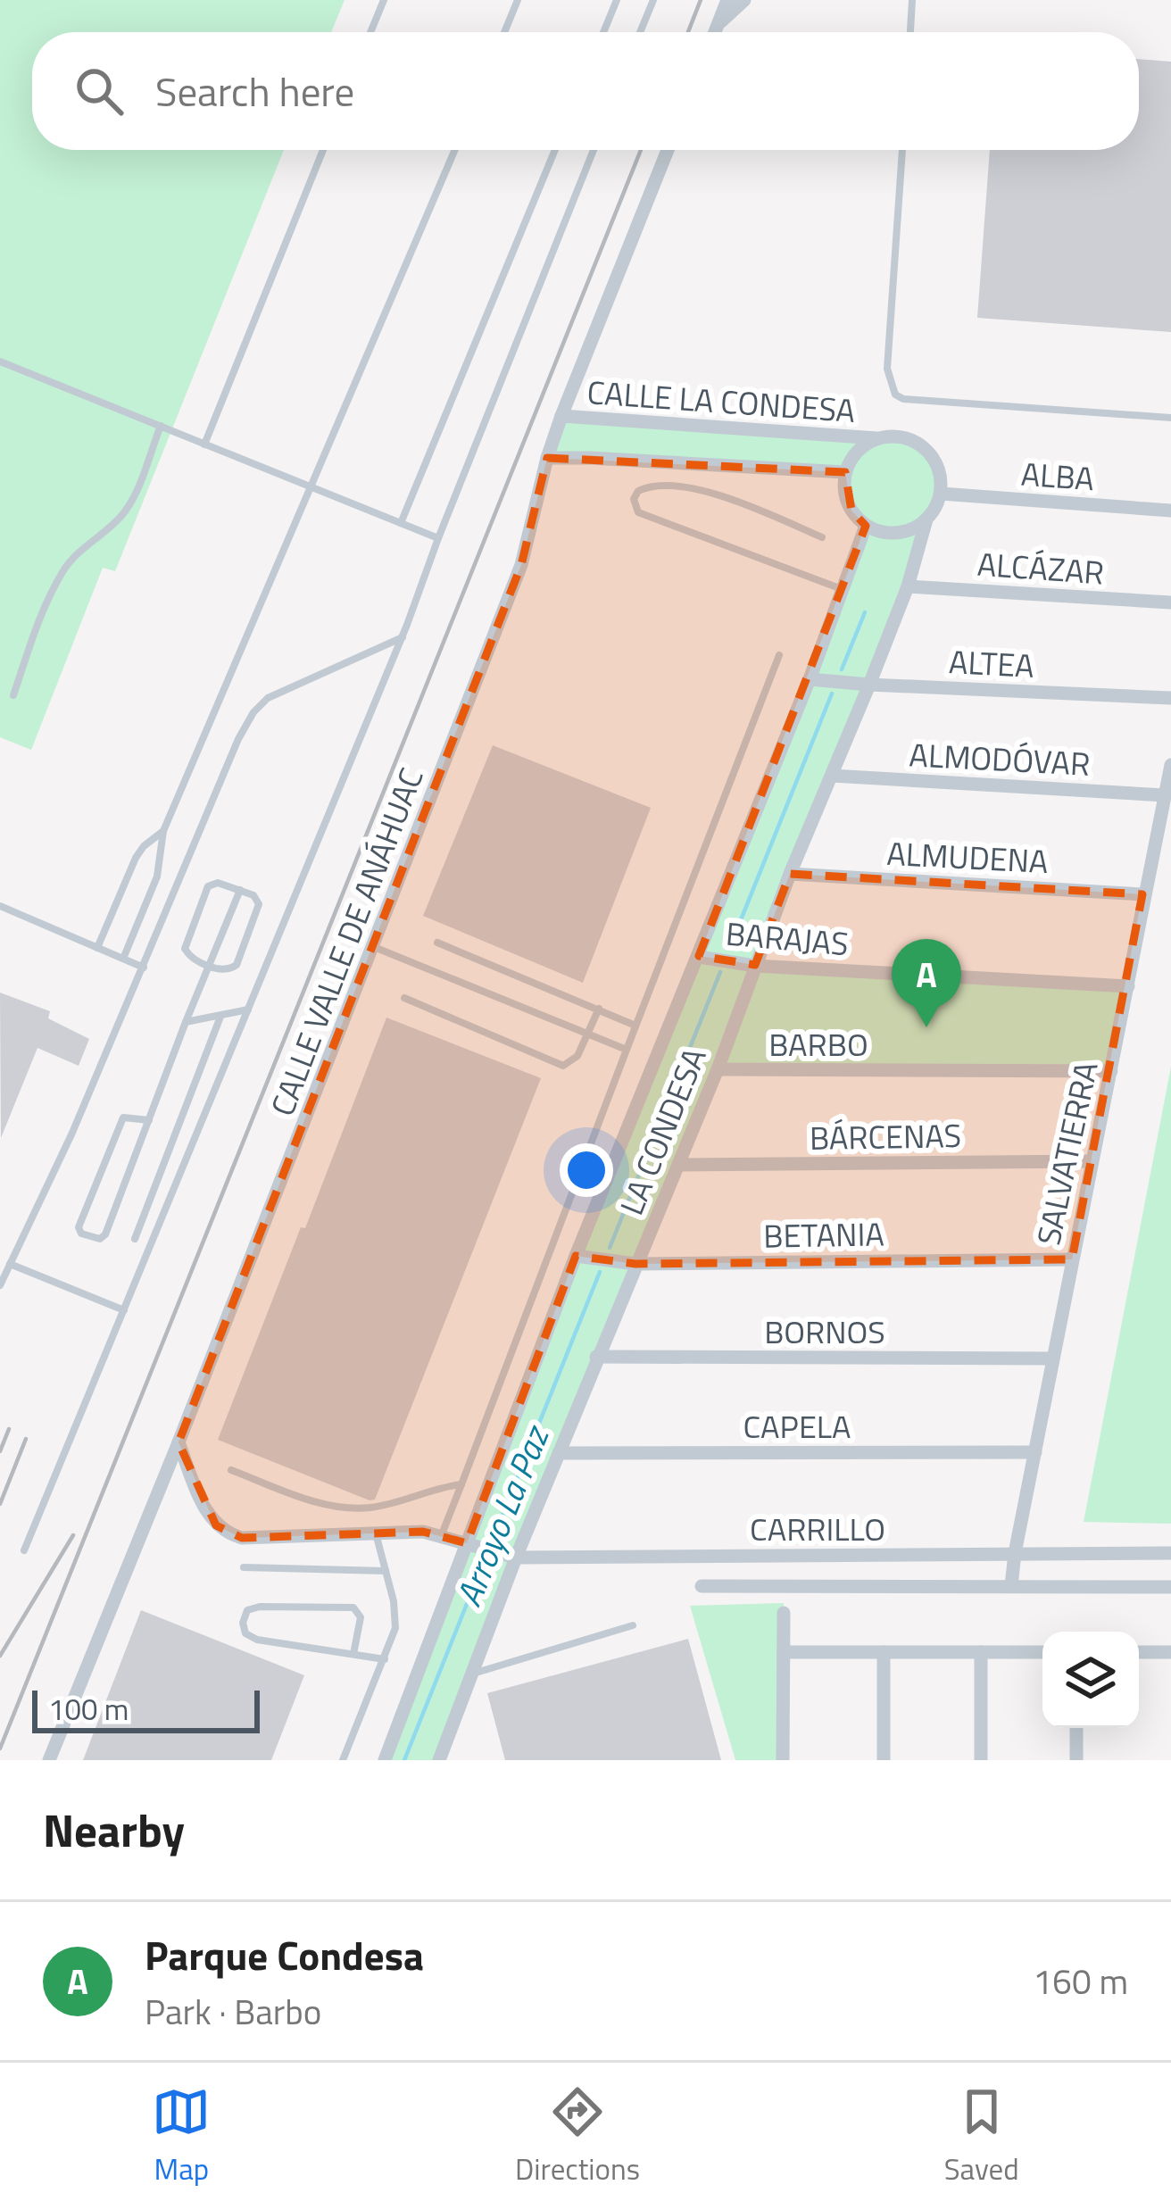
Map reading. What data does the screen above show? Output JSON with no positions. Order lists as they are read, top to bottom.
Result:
{
  "streets": {
    "street": [
      "CALLE LA CONDESA",
      "ALBA",
      "ALCÁZAR",
      "ALTEA",
      "ALMODÓVAR",
      "ALMUDENA",
      "BARAJAS",
      "CALLE VALLE DE ANÁHUAC",
      "BARBO",
      "LA CONDESA",
      "BÁRCENAS",
      "SALVATIERRA",
      "BETANIA",
      "BORNOS",
      "CAPELA",
      "CARRILLO"
    ]
  },
  "crossings": [
    ["CALLE LA CONDESA", "ALBA"],
    ["CALLE LA CONDESA", "CALLE VALLE DE ANÁHUAC"],
    ["CALLE LA CONDESA", "LA CONDESA"],
    ["ALBA", "LA CONDESA"],
    ["ALCÁZAR", "LA CONDESA"],
    ["ALTEA", "LA CONDESA"],
    ["ALMODÓVAR", "LA CONDESA"],
    ["ALMODÓVAR", "SALVATIERRA"],
    ["ALMUDENA", "LA CONDESA"],
    ["ALMUDENA", "SALVATIERRA"],
    ["BARAJAS", "LA CONDESA"],
    ["BARAJAS", "SALVATIERRA"],
    ["CALLE VALLE DE ANÁHUAC", "CARRILLO"],
    ["BARBO", "LA CONDESA"],
    ["BARBO", "SALVATIERRA"],
    ["LA CONDESA", "BÁRCENAS"],
    ["LA CONDESA", "BETANIA"],
    ["LA CONDESA", "BORNOS"],
    ["LA CONDESA", "CAPELA"],
    ["LA CONDESA", "CARRILLO"],
    ["BÁRCENAS", "SALVATIERRA"],
    ["SALVATIERRA", "BETANIA"],
    ["SALVATIERRA", "BORNOS"],
    ["SALVATIERRA", "CAPELA"],
    ["SALVATIERRA", "CARRILLO"]
  ],
  "water": ["Arroyo La Paz"],
  "scale_bar": "100 m",
  "page": {
    "search": "Search here",
    "pins": "A",
    "scale": "100 m",
    "heading": "Nearby",
    "list": [
      {
        "mark": "A",
        "name": "Parque Condesa",
        "note": "Park · Barbo",
        "value": "160 m"
      }
    ],
    "nav": ["Map", "Directions", "Saved"]
  }
}
